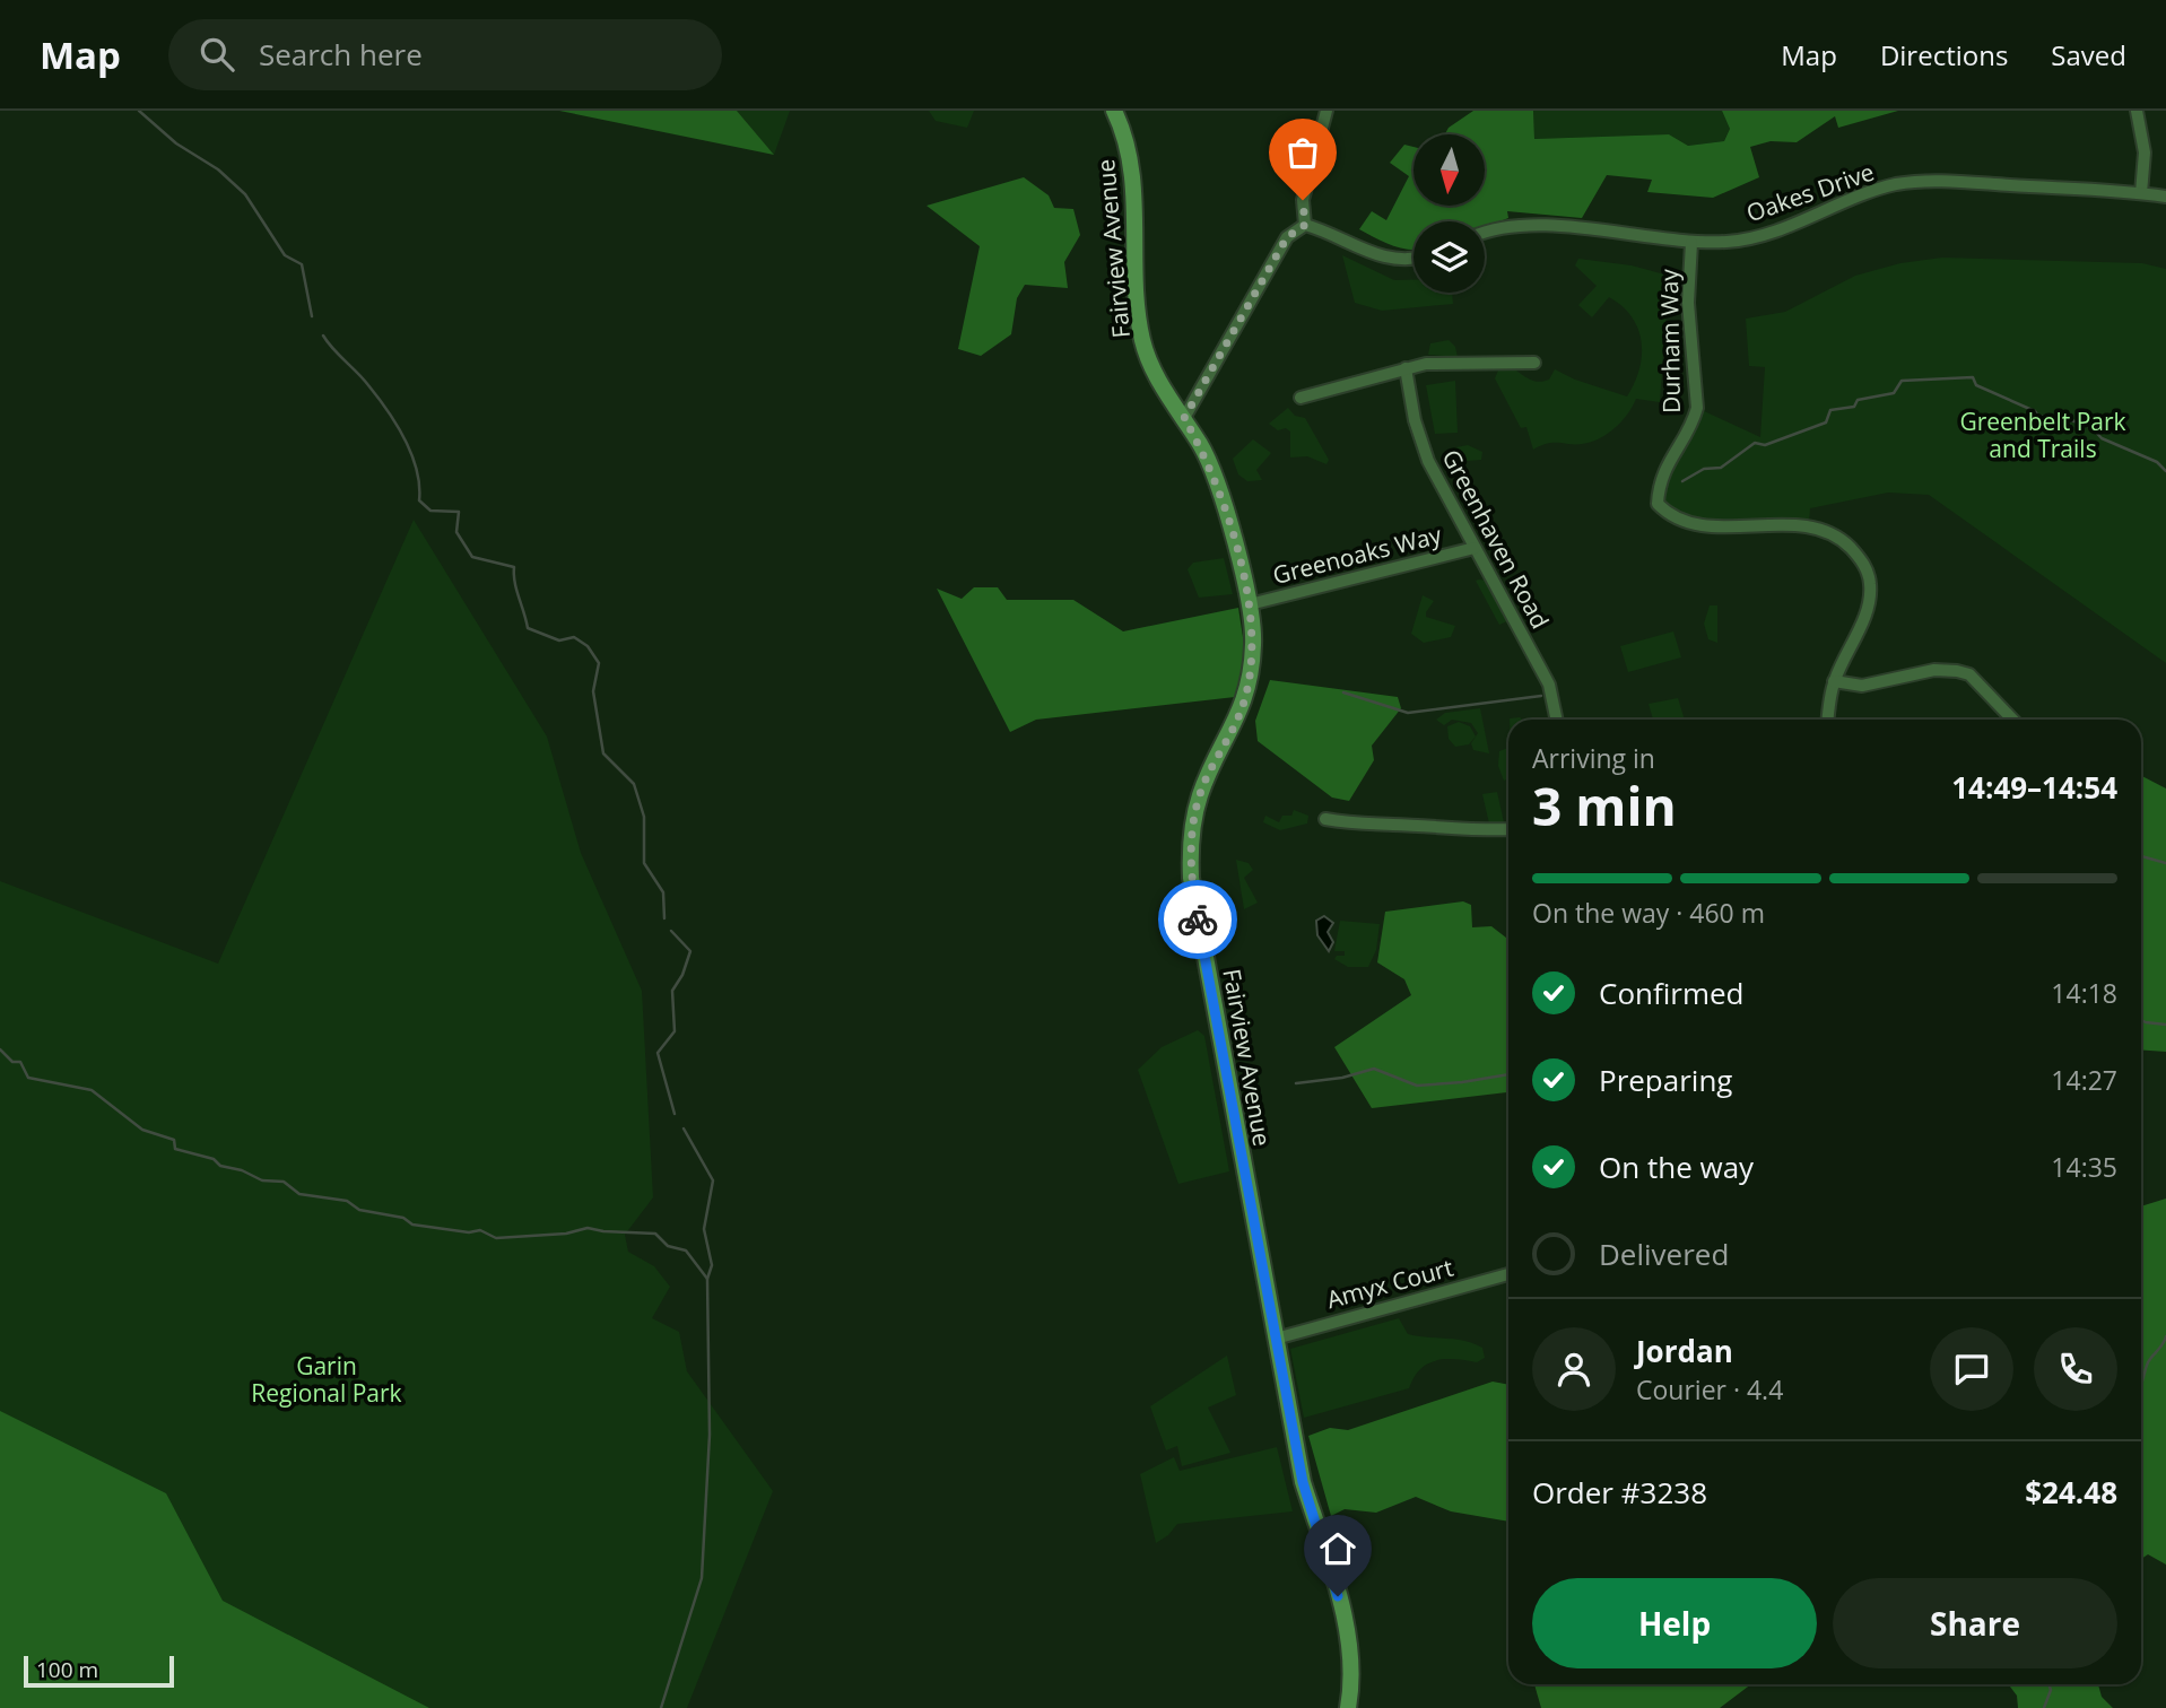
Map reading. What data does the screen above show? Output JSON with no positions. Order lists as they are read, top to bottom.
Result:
{
  "streets": {
    "main road": ["Fairview Avenue"],
    "street": [
      "Oakes Drive",
      "Durham Way",
      "Greenhaven Road",
      "Greenoaks Way",
      "Amyx Court"
    ]
  },
  "crossings": [
    ["Oakes Drive", "Durham Way"],
    ["Fairview Avenue", "Greenoaks Way"],
    ["Fairview Avenue", "Amyx Court"],
    ["Greenhaven Road", "Greenoaks Way"]
  ],
  "parks": ["Greenbelt Park and Trails", "Garin Regional Park"],
  "scale_bar": "100 m",
  "north": "bottom",
  "page": {
    "header": "Map",
    "search": "Search here",
    "nav": ["Map", "Directions", "Saved"],
    "heading": ["3 min", "Arriving in", "14:49–14:54"],
    "panel": [
      "Jordan",
      "Courier · 4.4",
      "Order #3238",
      "$24.48"
    ],
    "bar": "On the way · 460 m",
    "list": [
      ["Confirmed", "14:18"],
      ["Preparing", "14:27"],
      ["On the way", "14:35"],
      "Delivered"
    ],
    "buttons": ["Help", "Share"],
    "scale": "100 m"
  }
}
